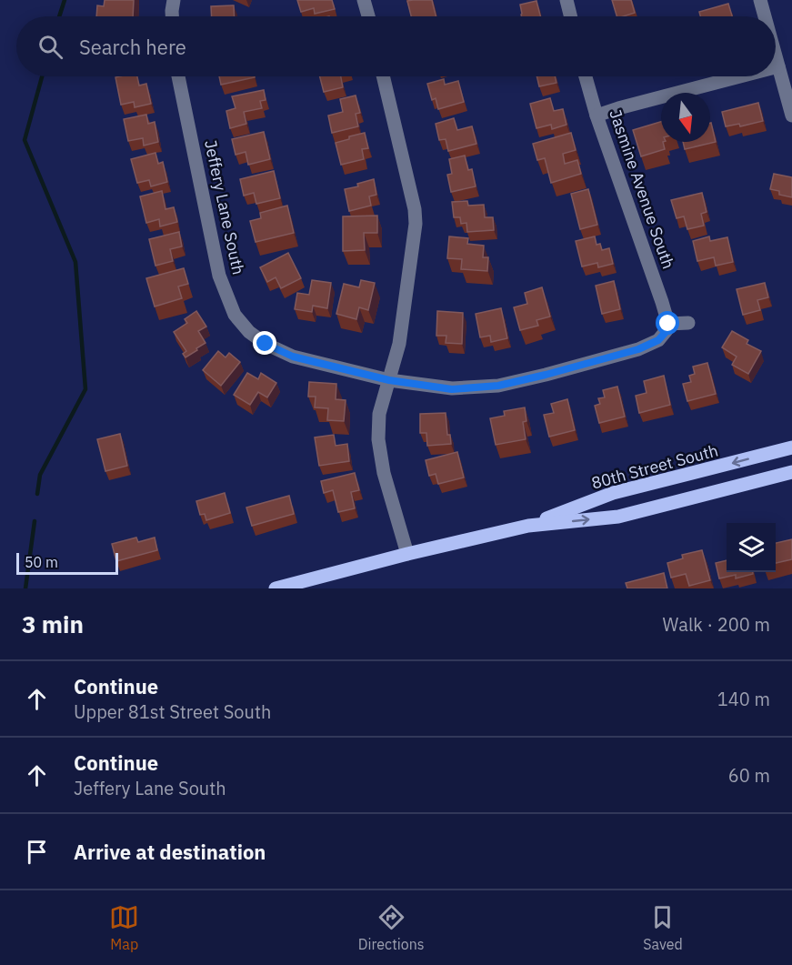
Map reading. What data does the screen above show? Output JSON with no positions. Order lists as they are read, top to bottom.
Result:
{
  "streets": {
    "main road": ["80th Street South"],
    "street": ["Jasmine Avenue South", "Jeffery Lane South"]
  },
  "crossings": [
    ["Jasmine Avenue South", "Jeffery Lane South"]
  ],
  "scale_bar": "50 m",
  "north": "bottom",
  "page": {
    "search": "Search here",
    "scale": "50 m",
    "heading": ["3 min", "Walk · 200 m"],
    "list": [
      ["Continue", "Upper 81st Street South", "140 m"],
      ["Continue", "Jeffery Lane South", "60 m"],
      "Arrive at destination"
    ],
    "nav": ["Map", "Directions", "Saved"]
  }
}
